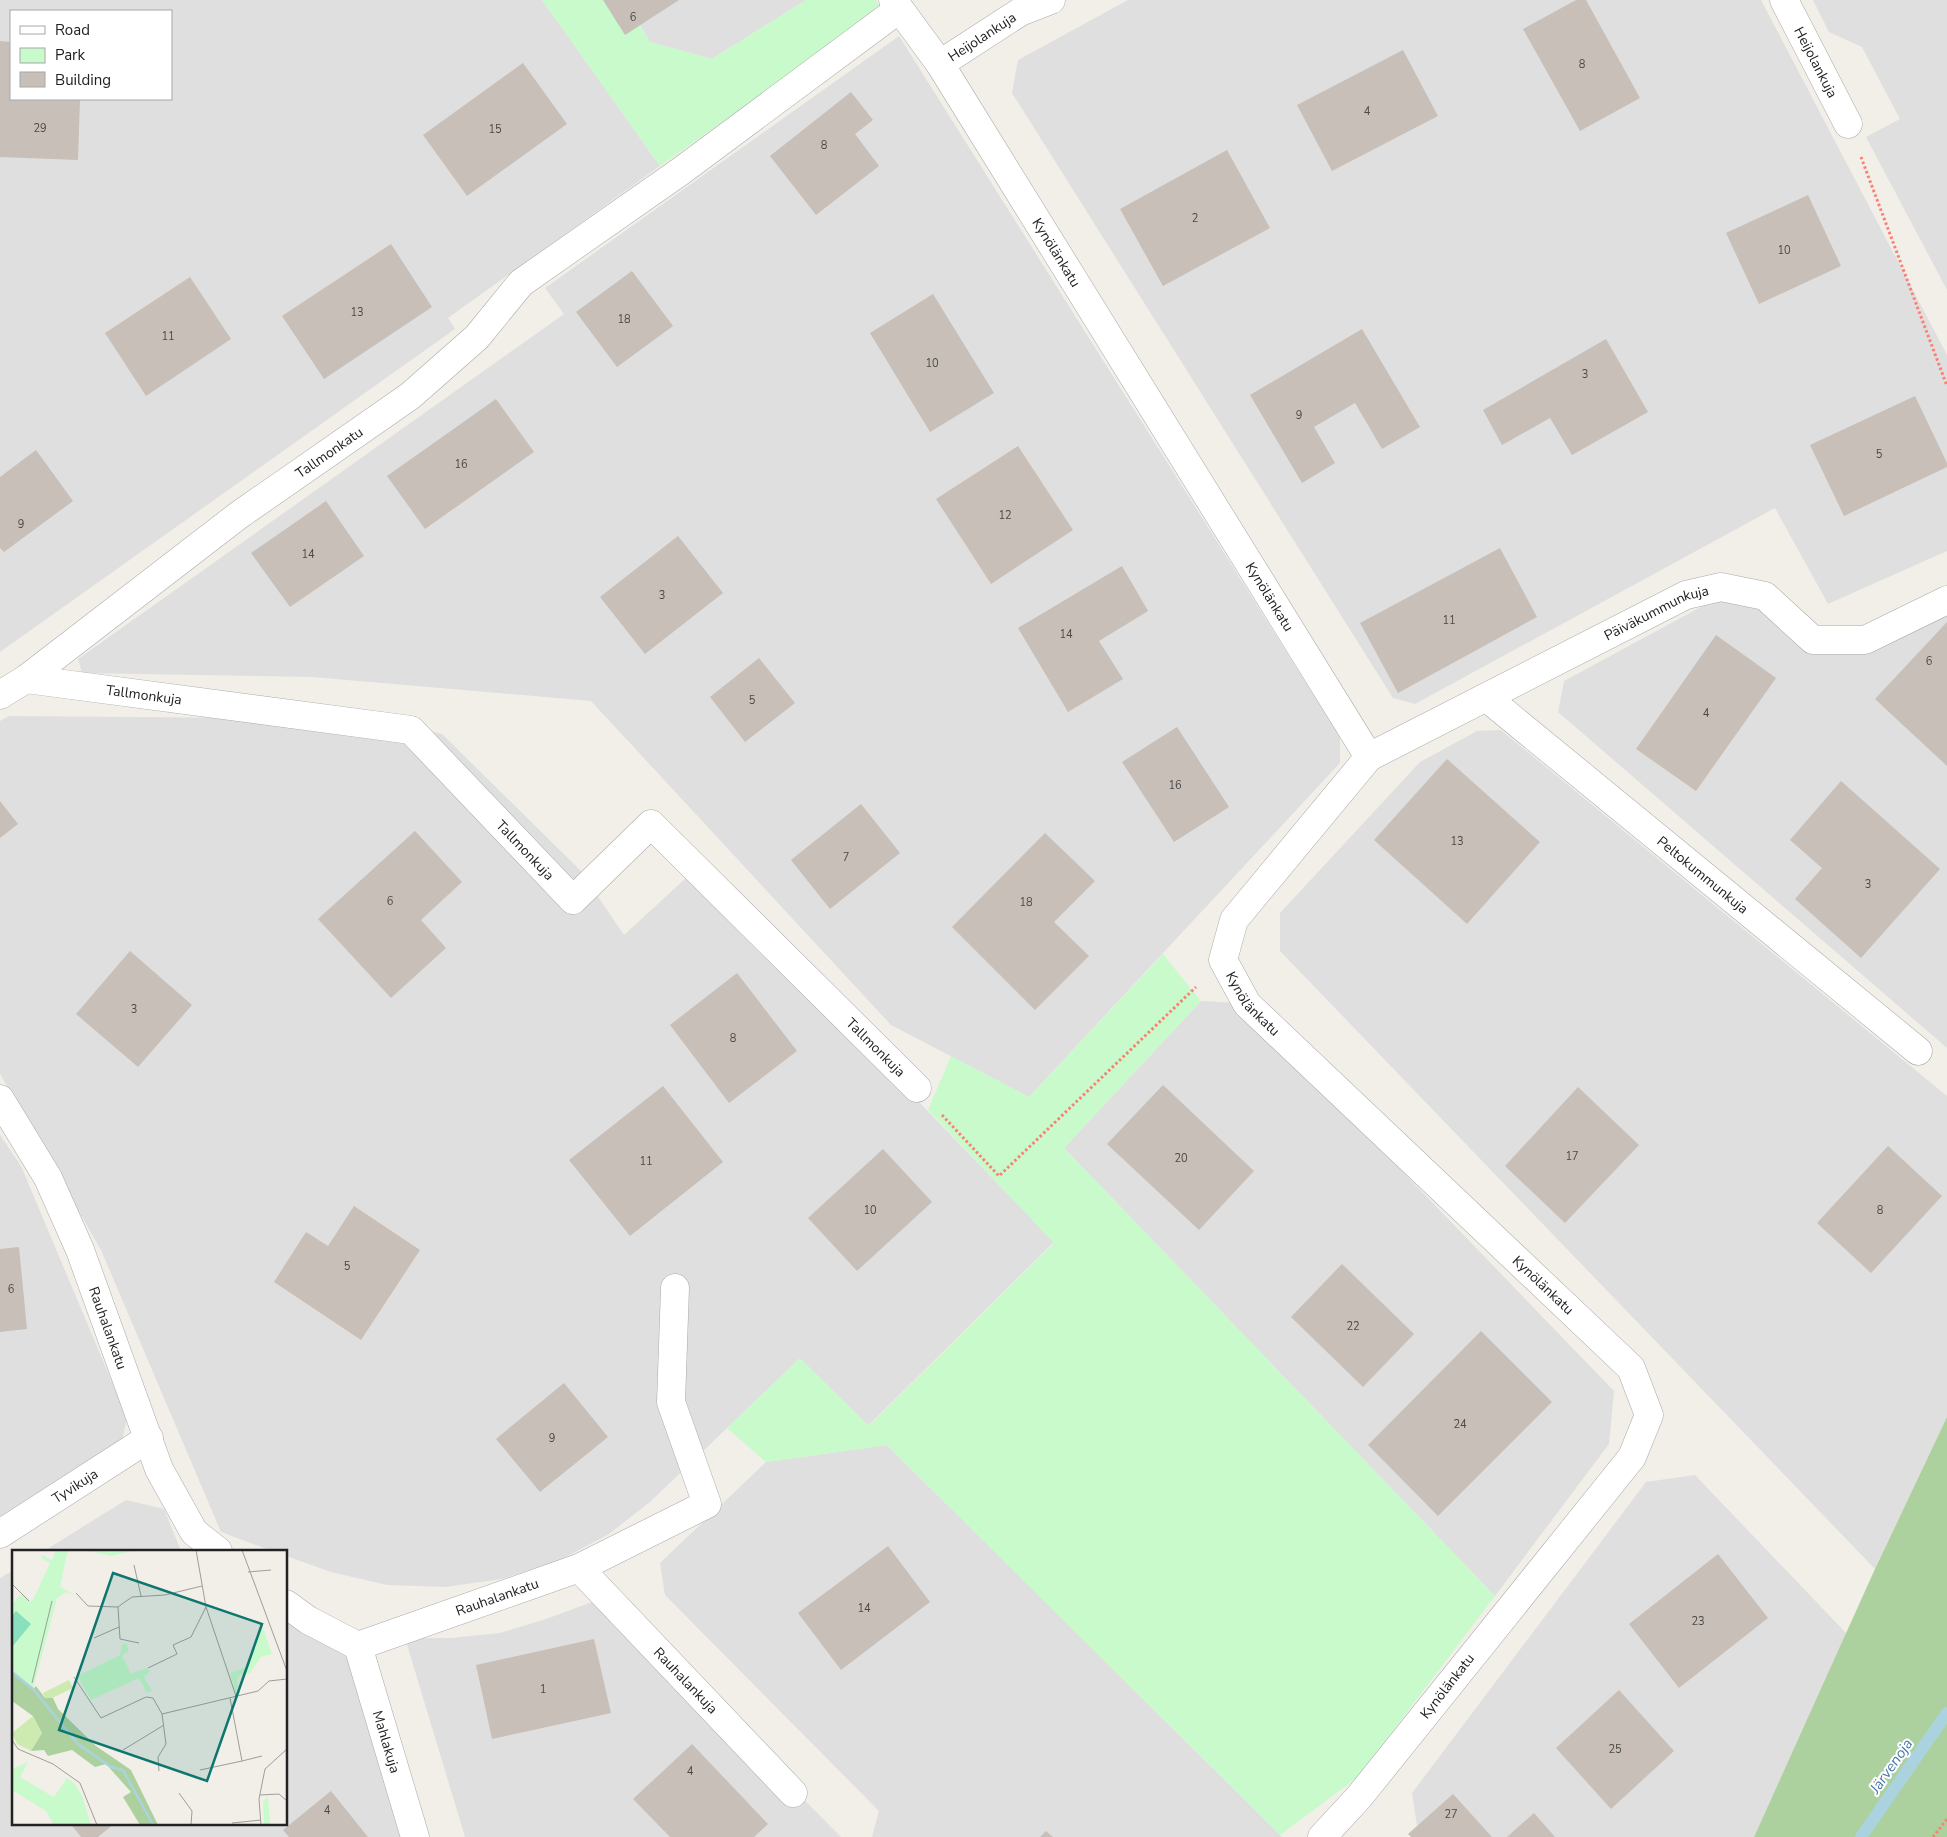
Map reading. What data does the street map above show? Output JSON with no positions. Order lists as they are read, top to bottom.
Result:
{
  "streets": {
    "street": [
      "Heijolankuja",
      "Kynölänkatu",
      "Tallmonkatu",
      "Päiväkummunkuja",
      "Tallmonkuja",
      "Peltokummunkuja",
      "Rauhalankatu",
      "Tyvikuja",
      "Rauhalankuja",
      "Mahlakuja"
    ]
  },
  "crossings": [
    ["Heijolankuja", "Kynölänkatu"],
    ["Kynölänkatu", "Tallmonkatu"],
    ["Kynölänkatu", "Päiväkummunkuja"],
    ["Tallmonkatu", "Tallmonkuja"],
    ["Päiväkummunkuja", "Peltokummunkuja"],
    ["Rauhalankatu", "Tyvikuja"],
    ["Rauhalankatu", "Rauhalankuja"],
    ["Rauhalankatu", "Mahlakuja"]
  ],
  "water": ["Järvenoja"],
  "house_numbers": [
    "6",
    "8",
    "4",
    "29",
    "15",
    "8",
    "2",
    "10",
    "13",
    "18",
    "11",
    "10",
    "3",
    "9",
    "5",
    "16",
    "12",
    "9",
    "14",
    "3",
    "11",
    "14",
    "6",
    "5",
    "4",
    "16",
    "13",
    "7",
    "3",
    "6",
    "18",
    "3",
    "8",
    "17",
    "20",
    "11",
    "10",
    "8",
    "5",
    "6",
    "22",
    "24",
    "9",
    "14",
    "23",
    "1",
    "25",
    "4",
    "4",
    "27"
  ],
  "legend": ["Road", "Park", "Building"]
}
